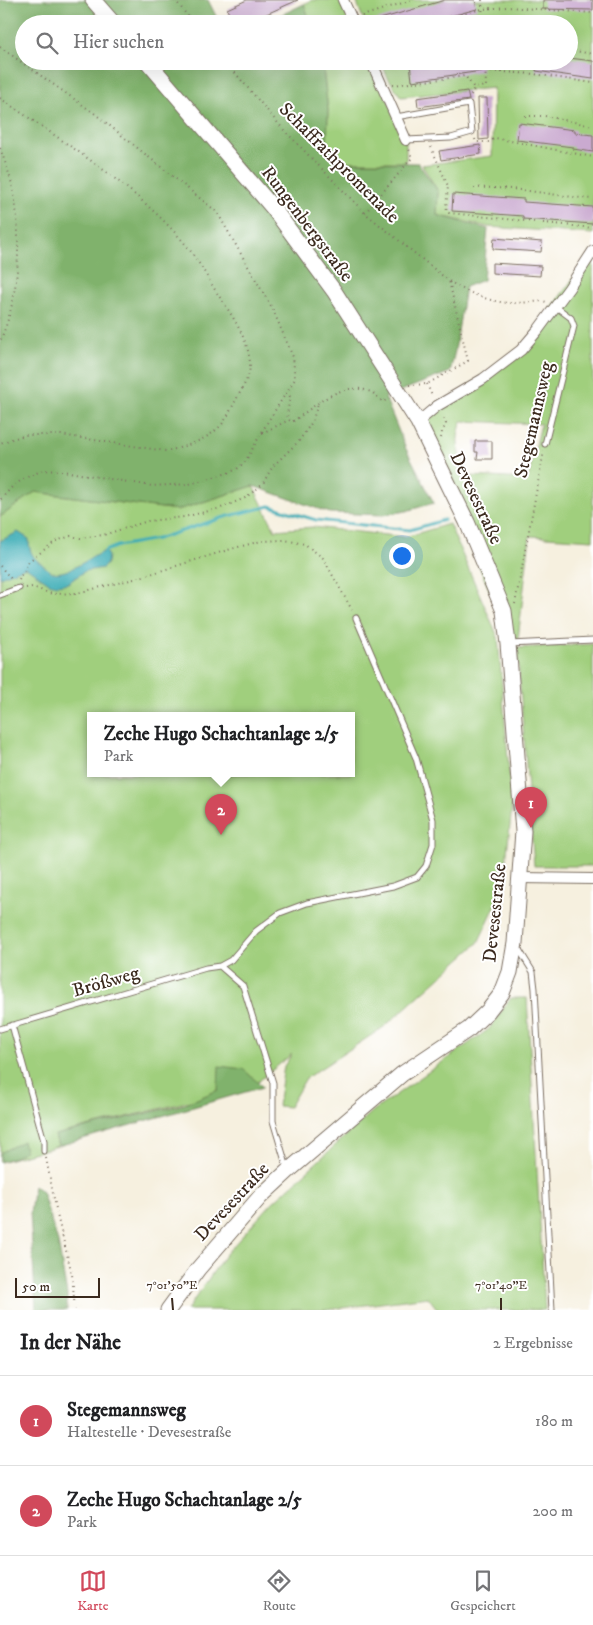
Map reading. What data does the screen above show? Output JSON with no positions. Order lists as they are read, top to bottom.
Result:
{
  "streets": {
    "street": ["Rungenbergstraße", "Stegemannsweg", "Devesestraße"],
    "lane": ["Brößweg"],
    "path": ["Schaffrathpromenade"]
  },
  "crossings": [
    ["Schaffrathpromenade", "Stegemannsweg"],
    ["Rungenbergstraße", "Stegemannsweg"],
    ["Rungenbergstraße", "Devesestraße"],
    ["Stegemannsweg", "Devesestraße"]
  ],
  "scale_bar": "50 m",
  "page": {
    "search": "Hier suchen",
    "popup": ["Zeche Hugo Schachtanlage 2/5", "Park"],
    "pins": ["1", "2"],
    "scale": "50 m",
    "heading": ["In der Nähe", "2 Ergebnisse"],
    "list": [
      {
        "mark": "1",
        "name": "Stegemannsweg",
        "note": "Haltestelle · Devesestraße",
        "value": "180 m"
      },
      {
        "mark": "2",
        "name": "Zeche Hugo Schachtanlage 2/5",
        "note": "Park",
        "value": "200 m"
      }
    ],
    "nav": ["Karte", "Route", "Gespeichert"]
  },
  "coordinates": ["7°01'50\"E", "7°01'40\"E"]
}
